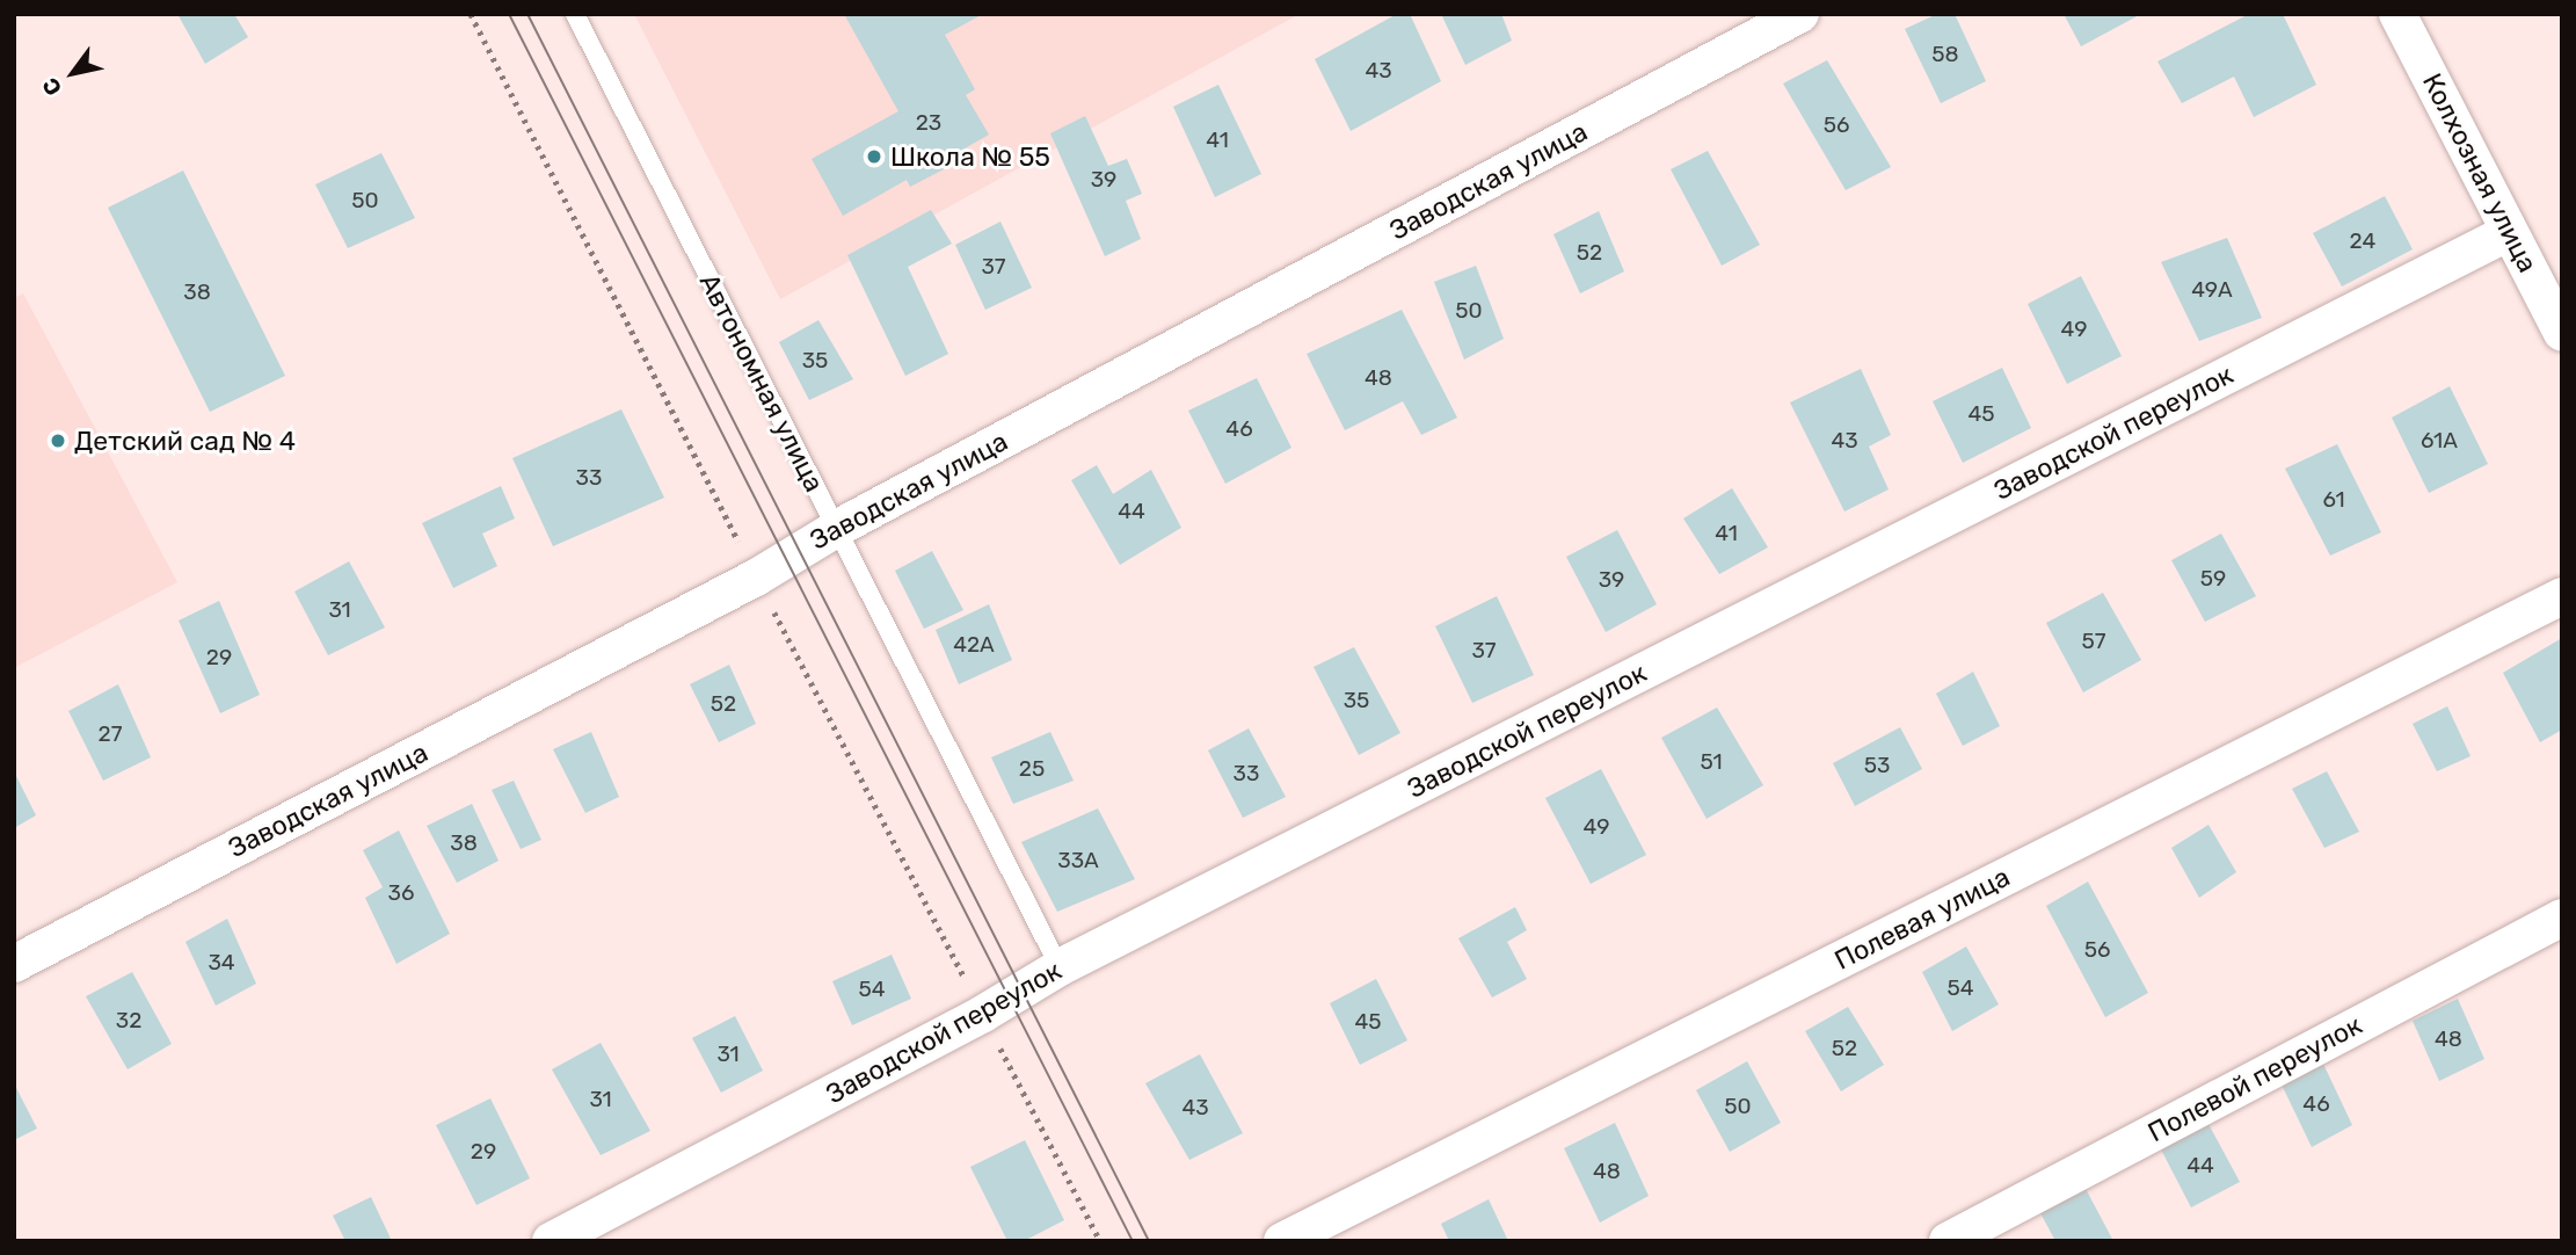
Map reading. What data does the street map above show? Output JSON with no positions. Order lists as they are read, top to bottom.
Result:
{
  "streets": {
    "street": [
      "Колхозная улица",
      "Заводская улица",
      "Заводской переулок",
      "Полевая улица",
      "Полевой переулок"
    ],
    "lane": ["Автономная улица"]
  },
  "crossings": [
    ["Колхозная улица", "Заводской переулок"],
    ["Заводская улица", "Автономная улица"],
    ["Автономная улица", "Заводской переулок"]
  ],
  "places": ["Школа № 55", "Детский сад № 4"],
  "house_numbers": [
    "58",
    "43",
    "23",
    "56",
    "41",
    "39",
    "50",
    "24",
    "52",
    "37",
    "49А",
    "38",
    "50",
    "49",
    "35",
    "48",
    "45",
    "46",
    "43",
    "61А",
    "33",
    "61",
    "44",
    "41",
    "59",
    "39",
    "31",
    "57",
    "42А",
    "37",
    "29",
    "35",
    "52",
    "27",
    "51",
    "53",
    "25",
    "33",
    "49",
    "38",
    "33А",
    "36",
    "56",
    "34",
    "54",
    "54",
    "32",
    "45",
    "48",
    "52",
    "31",
    "31",
    "46",
    "50",
    "43",
    "29",
    "44",
    "48"
  ],
  "north": "bottom left"
}
